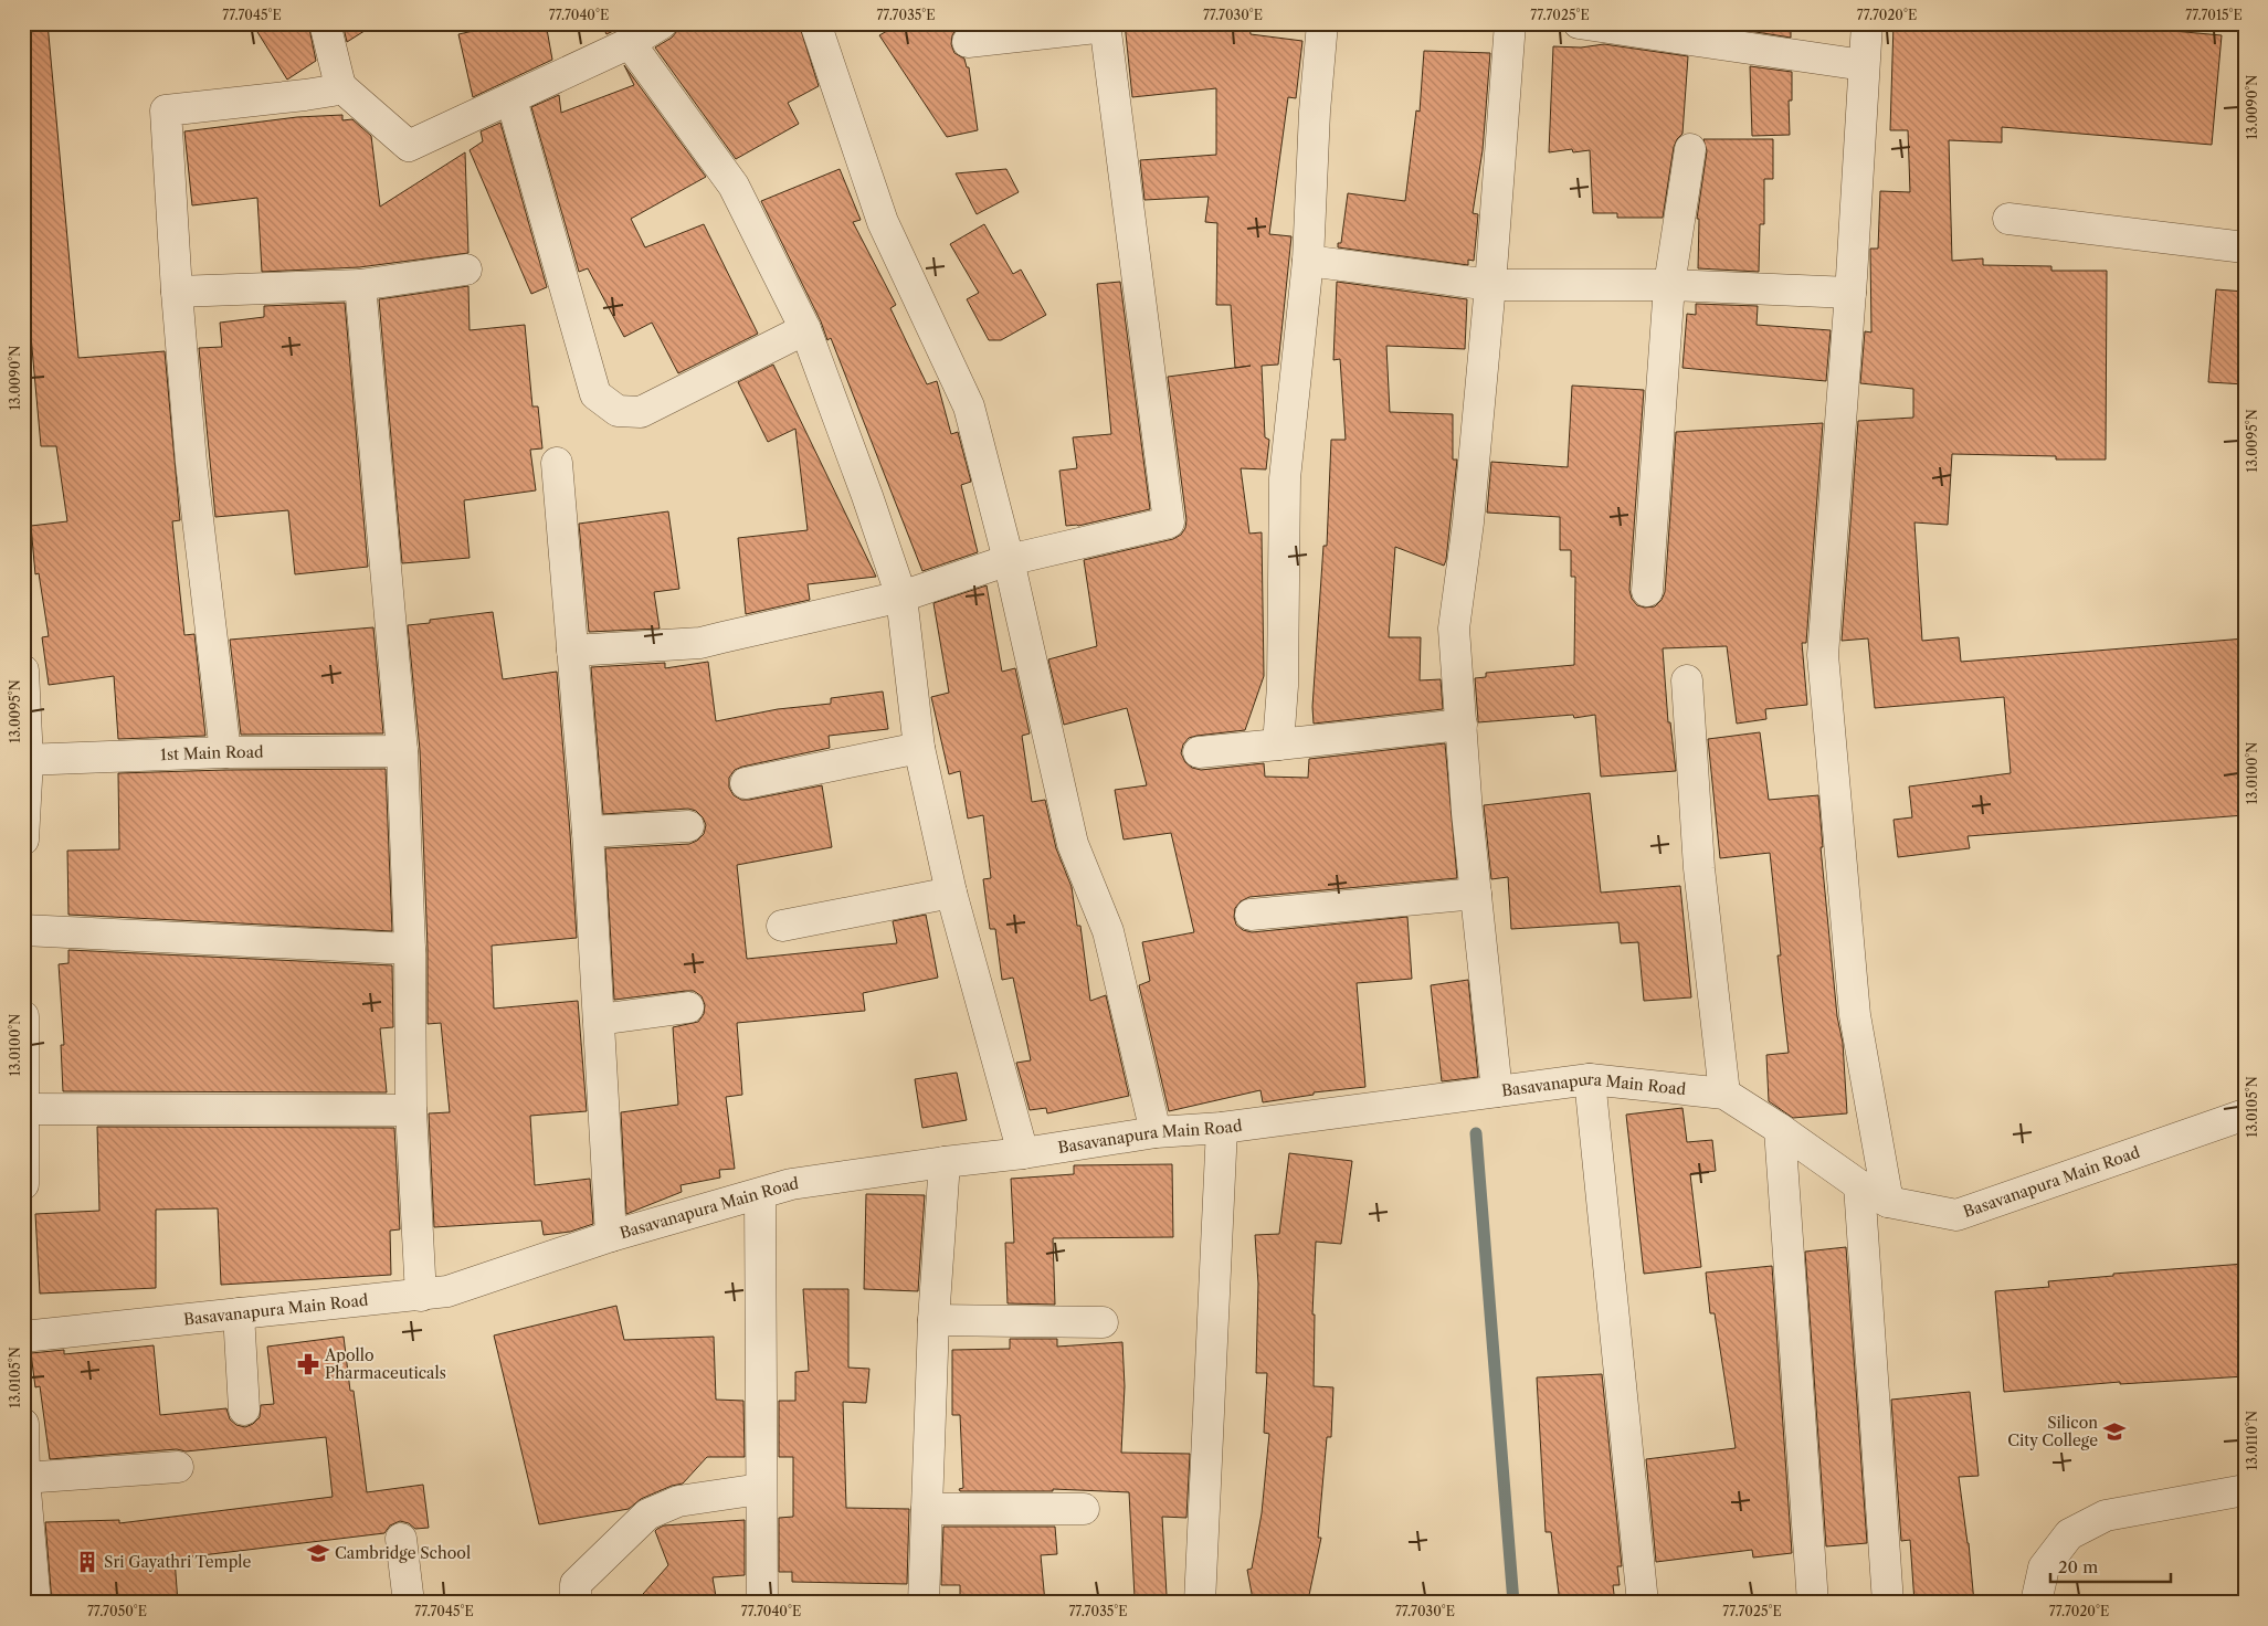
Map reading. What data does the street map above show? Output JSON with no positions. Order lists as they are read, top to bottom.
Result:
{
  "streets": {
    "street": ["1st Main Road", "Basavanapura Main Road"]
  },
  "places": {
    "pharmacy": ["Apollo Pharmaceuticals"],
    "school or university": ["Silicon City College", "Cambridge School"],
    "building": ["Sri Gayathri Temple"]
  },
  "scale_bar": "20 m",
  "coordinates": [
    "77.7045°E",
    "77.7040°E",
    "77.7035°E",
    "77.7030°E",
    "77.7025°E",
    "77.7020°E",
    "77.7015°E",
    "13.0090°N",
    "13.0095°N",
    "13.0100°N",
    "13.0105°N",
    "13.0110°N",
    "77.7050°E"
  ]
}
